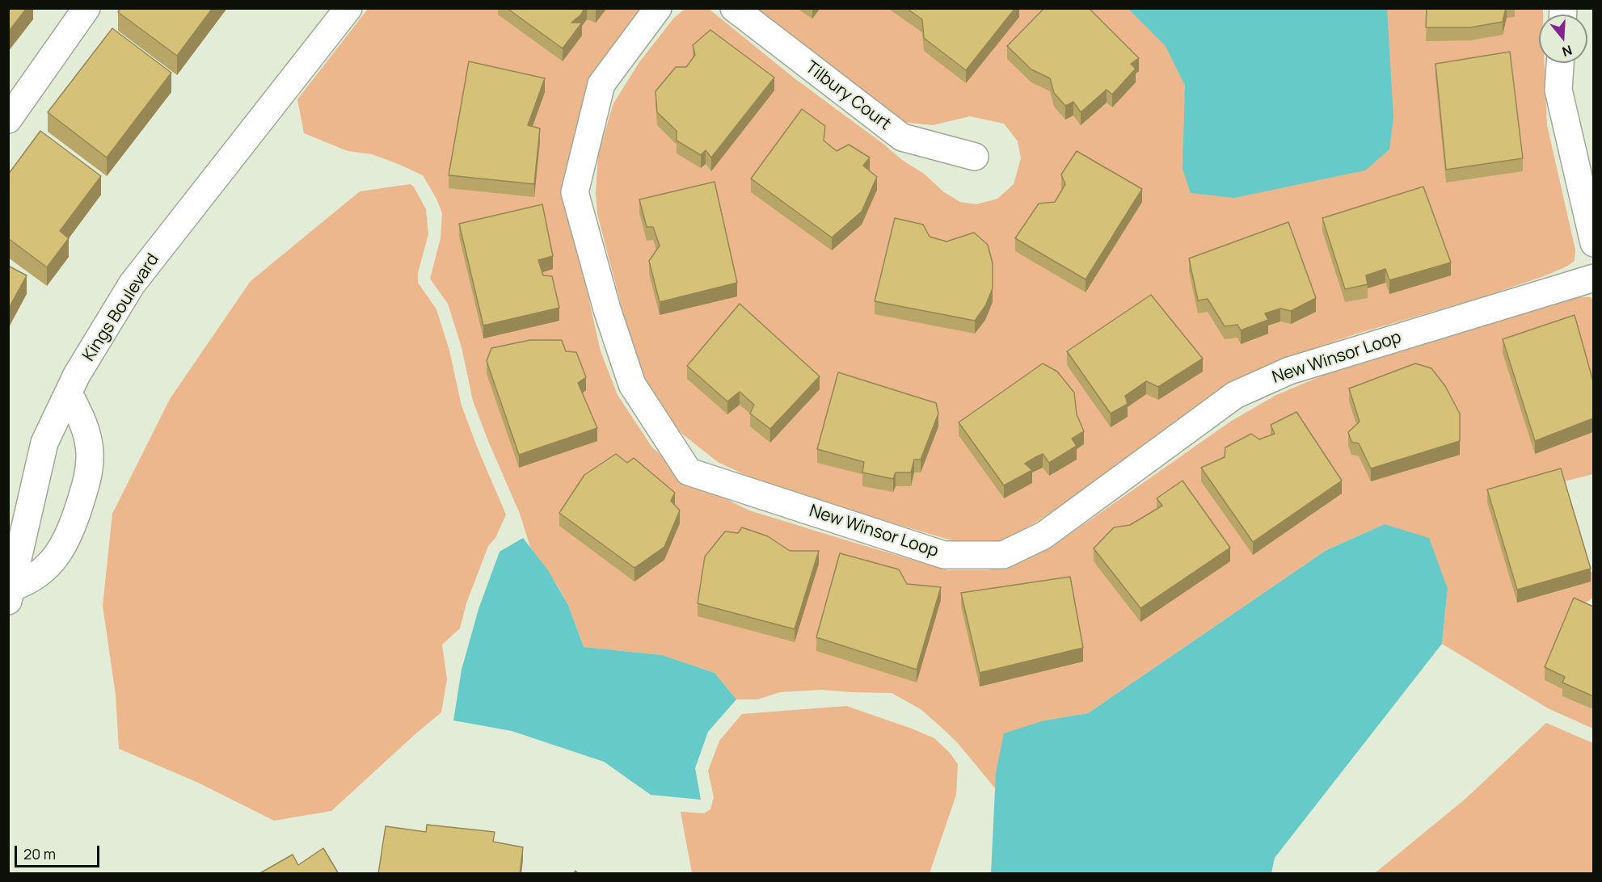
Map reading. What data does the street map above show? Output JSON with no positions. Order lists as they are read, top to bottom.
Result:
{
  "streets": {
    "street": ["Tilbury Court", "Kings Boulevard", "New Winsor Loop"]
  },
  "scale_bar": "20 m",
  "north": "bottom"
}
